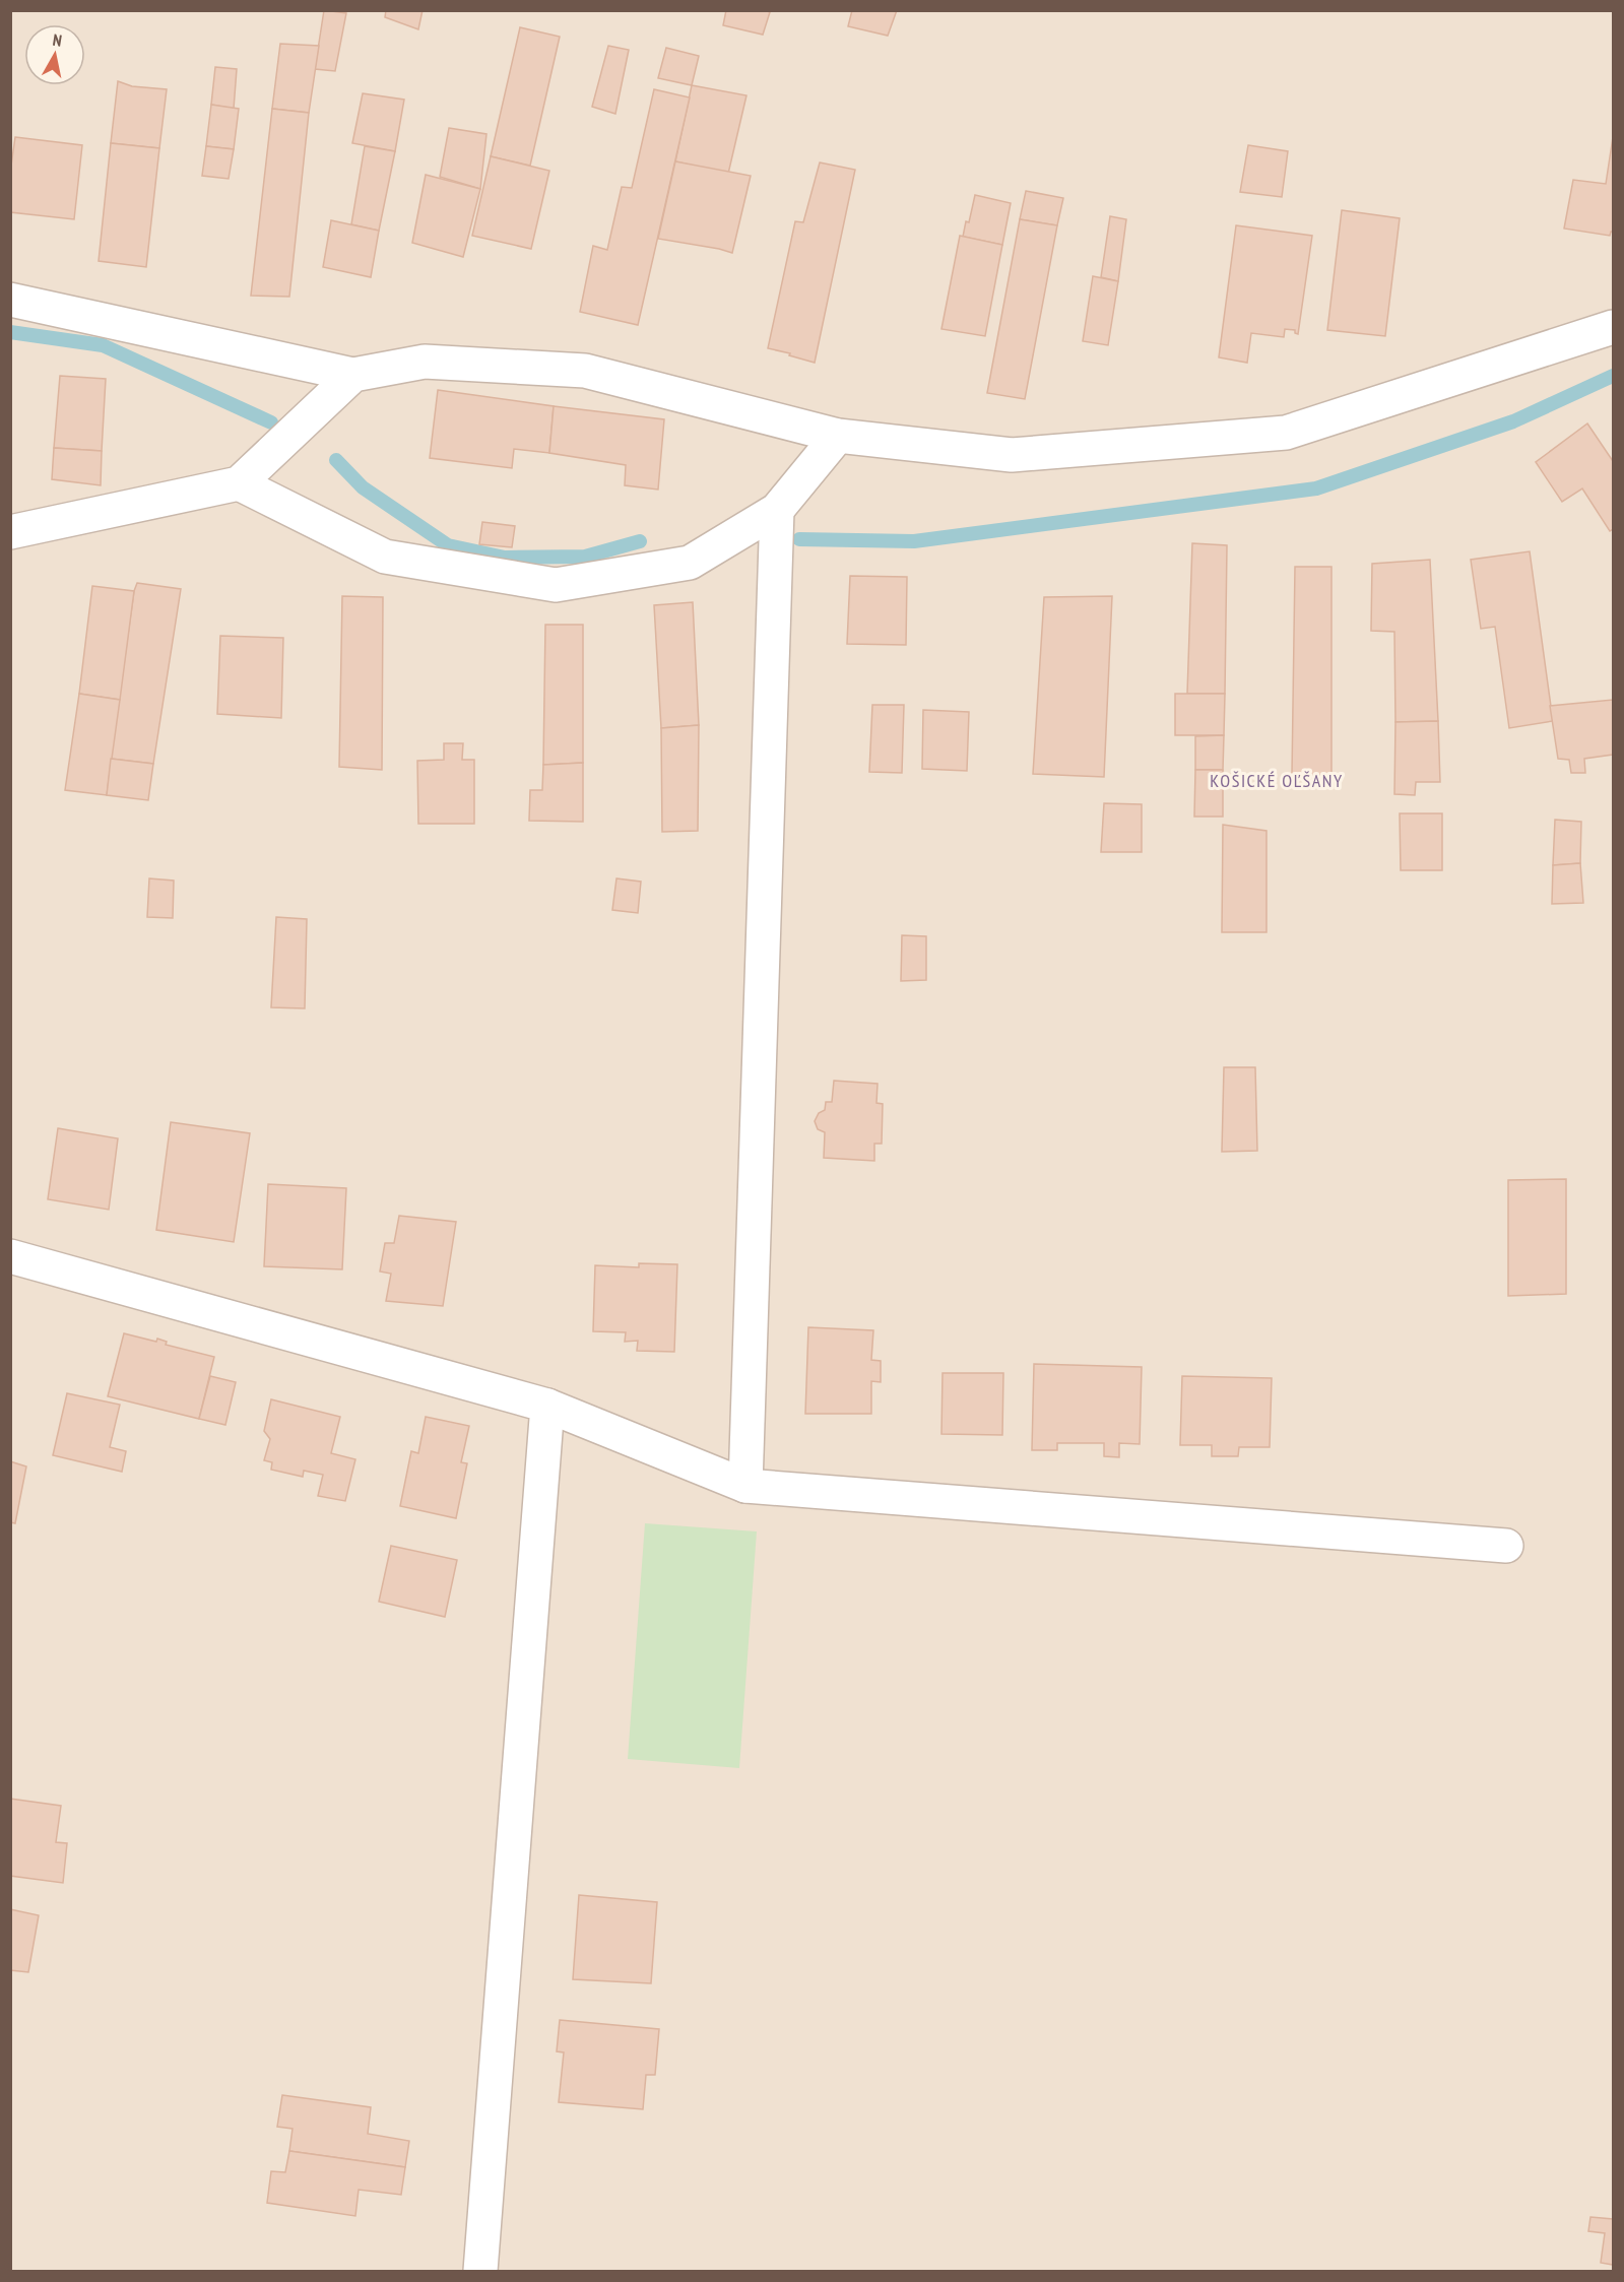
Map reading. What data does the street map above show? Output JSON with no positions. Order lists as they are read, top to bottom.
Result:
{
  "districts": ["KOŠICKÉ OĽŠANY"],
  "north": "top"
}
